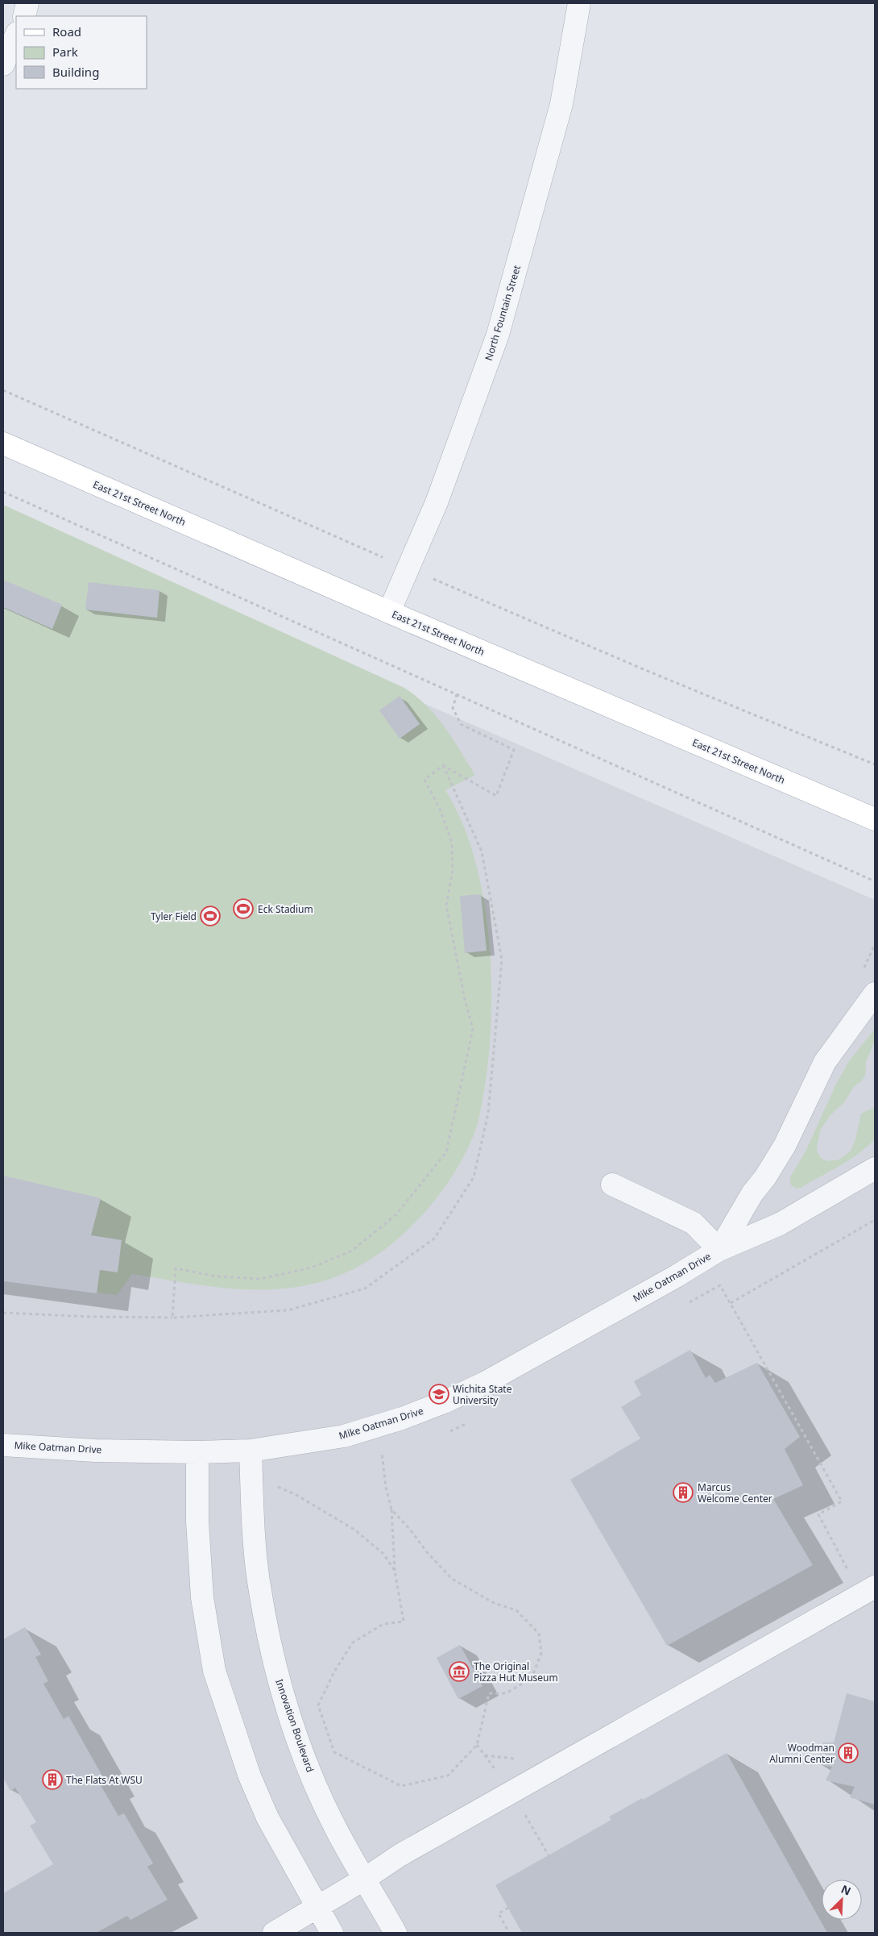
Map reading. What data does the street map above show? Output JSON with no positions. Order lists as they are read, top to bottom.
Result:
{
  "streets": {
    "main road": ["East 21st Street North"],
    "street": ["North Fountain Street", "Mike Oatman Drive", "Innovation Boulevard"]
  },
  "crossings": [
    ["North Fountain Street", "East 21st Street North"],
    ["Mike Oatman Drive", "Innovation Boulevard"]
  ],
  "places": {
    "sports": ["Eck Stadium", "Tyler Field"],
    "school or university": ["Wichita State University"],
    "building": ["Marcus Welcome Center", "Woodman Alumni Center", "The Flats At WSU"],
    "museum": ["The Original Pizza Hut Museum"]
  },
  "legend": ["Road", "Park", "Building"],
  "north": "top right"
}
